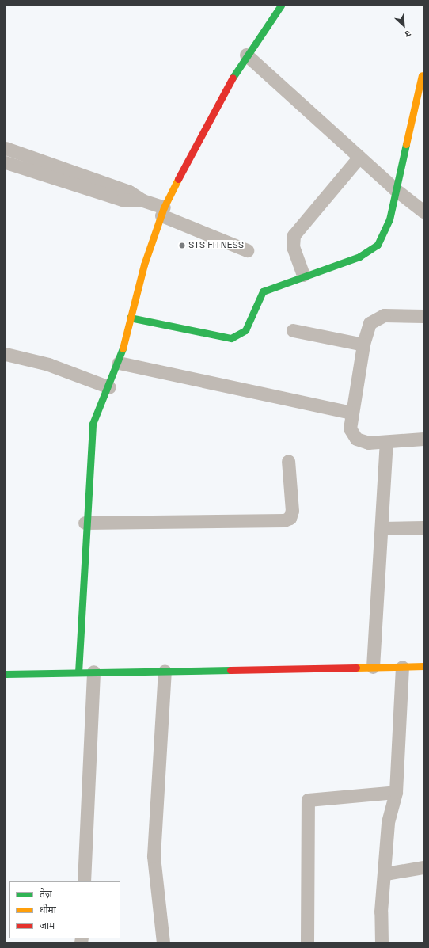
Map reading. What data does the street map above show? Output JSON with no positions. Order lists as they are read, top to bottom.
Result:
{
  "places": ["STS FITNESS"],
  "legend": ["तेज़", "धीमा", "जाम"],
  "north": "bottom right"
}
